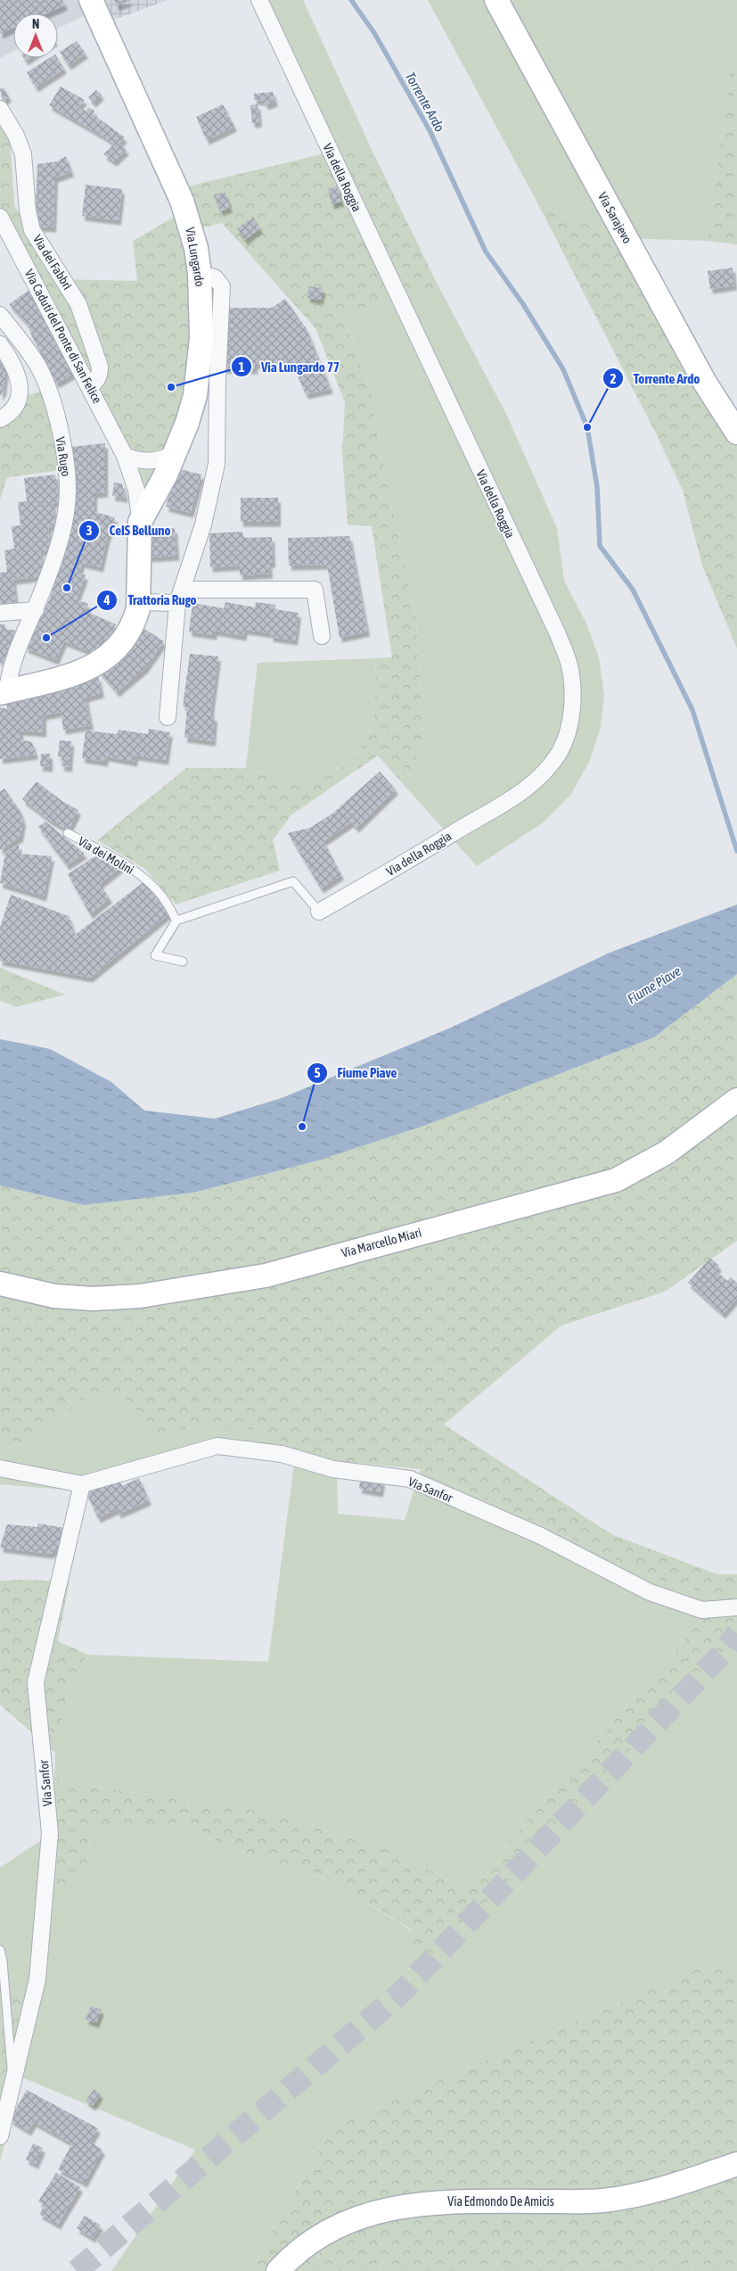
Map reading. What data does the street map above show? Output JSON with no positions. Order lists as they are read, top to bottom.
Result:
{
  "streets": {
    "street": [
      "Via della Roggia",
      "Via Sarajevo",
      "Via Lungardo",
      "Via dei Fabbri",
      "Via Caduti del Ponte di San Felice",
      "Via Rugo",
      "Via Marcello Miari",
      "Via Sanfor",
      "Via Edmondo De Amicis"
    ],
    "lane": ["Via dei Molini"]
  },
  "crossings": [
    ["Via Lungardo", "Via Caduti del Ponte di San Felice"],
    ["Via dei Fabbri", "Via Caduti del Ponte di San Felice"],
    ["Via Caduti del Ponte di San Felice", "Via Rugo"]
  ],
  "water": ["Torrente Ardo", "Fiume Piave"],
  "places": [
    "Via Lungardo 77",
    "Torrente Ardo",
    "CeIS Belluno",
    "Trattoria Rugo",
    "Fiume Piave"
  ],
  "north": "top"
}
